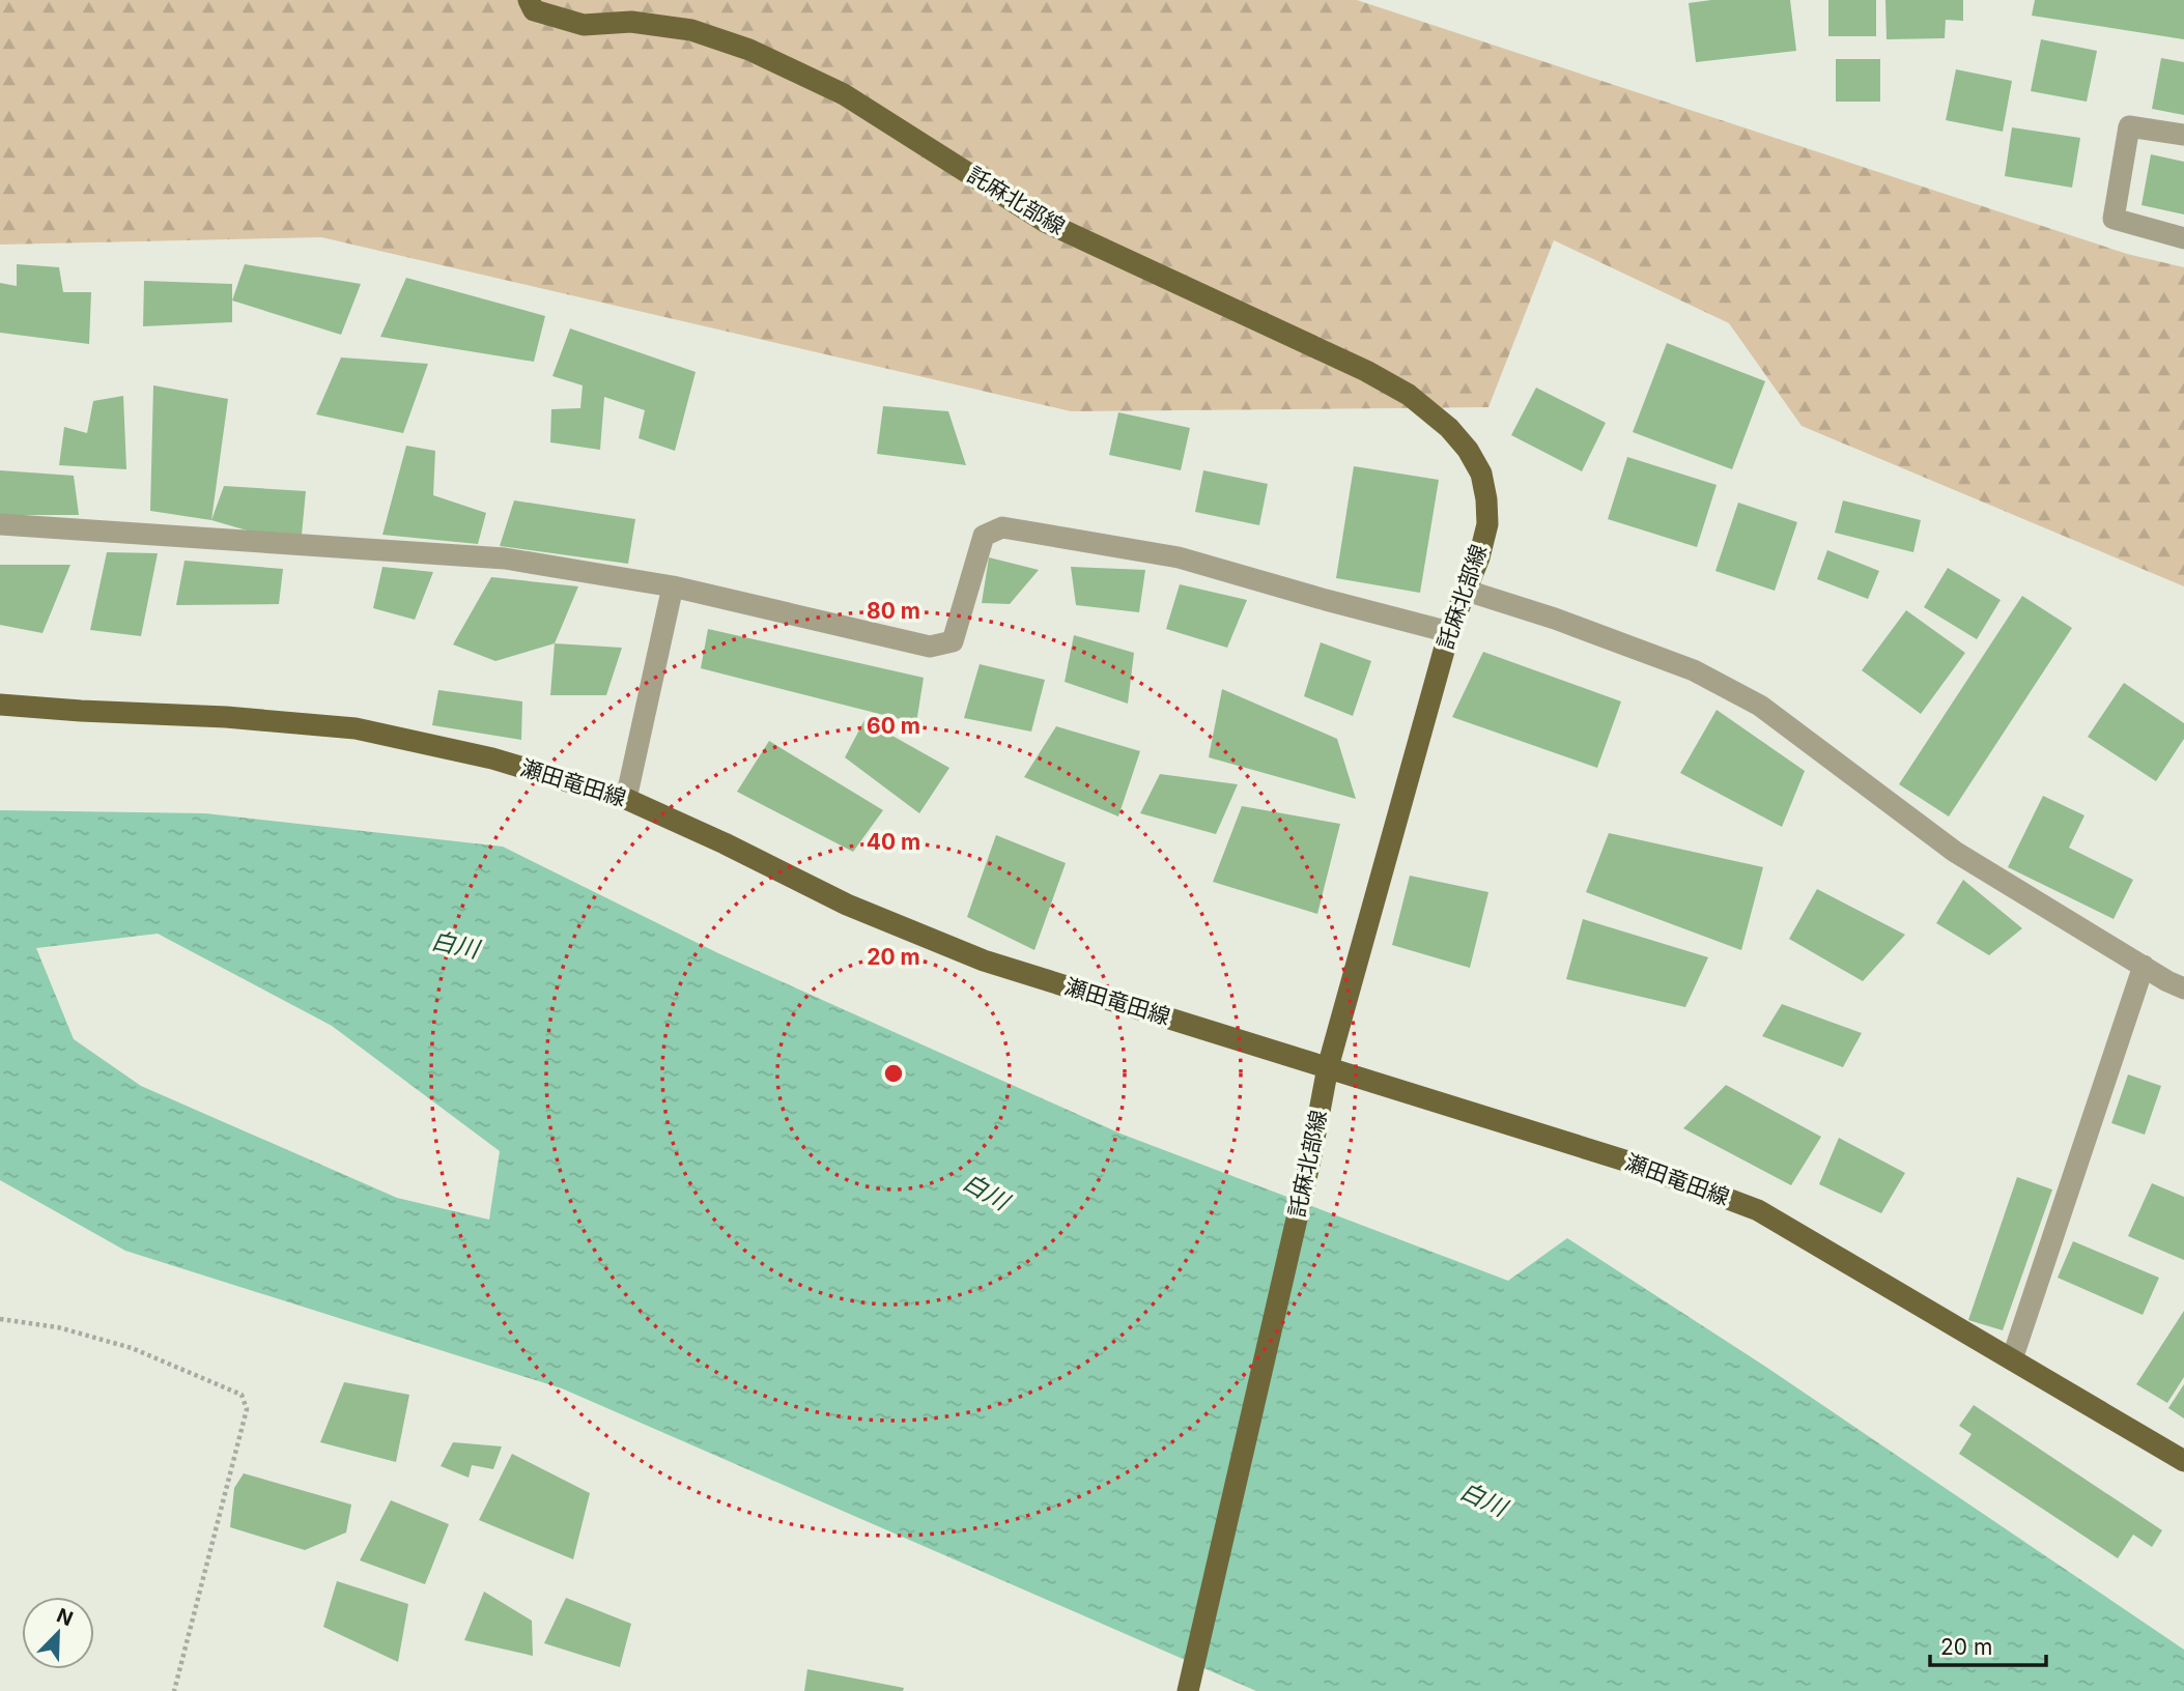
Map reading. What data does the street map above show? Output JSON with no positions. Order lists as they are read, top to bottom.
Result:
{
  "streets": {
    "main road": ["託麻北部線", "瀬田竜田線"]
  },
  "crossings": [
    ["託麻北部線", "瀬田竜田線"]
  ],
  "water": ["白川"],
  "scale_bar": "20 m",
  "north": "top right",
  "rings": [
    "80 m",
    "60 m",
    "40 m",
    "20 m"
  ]
}
